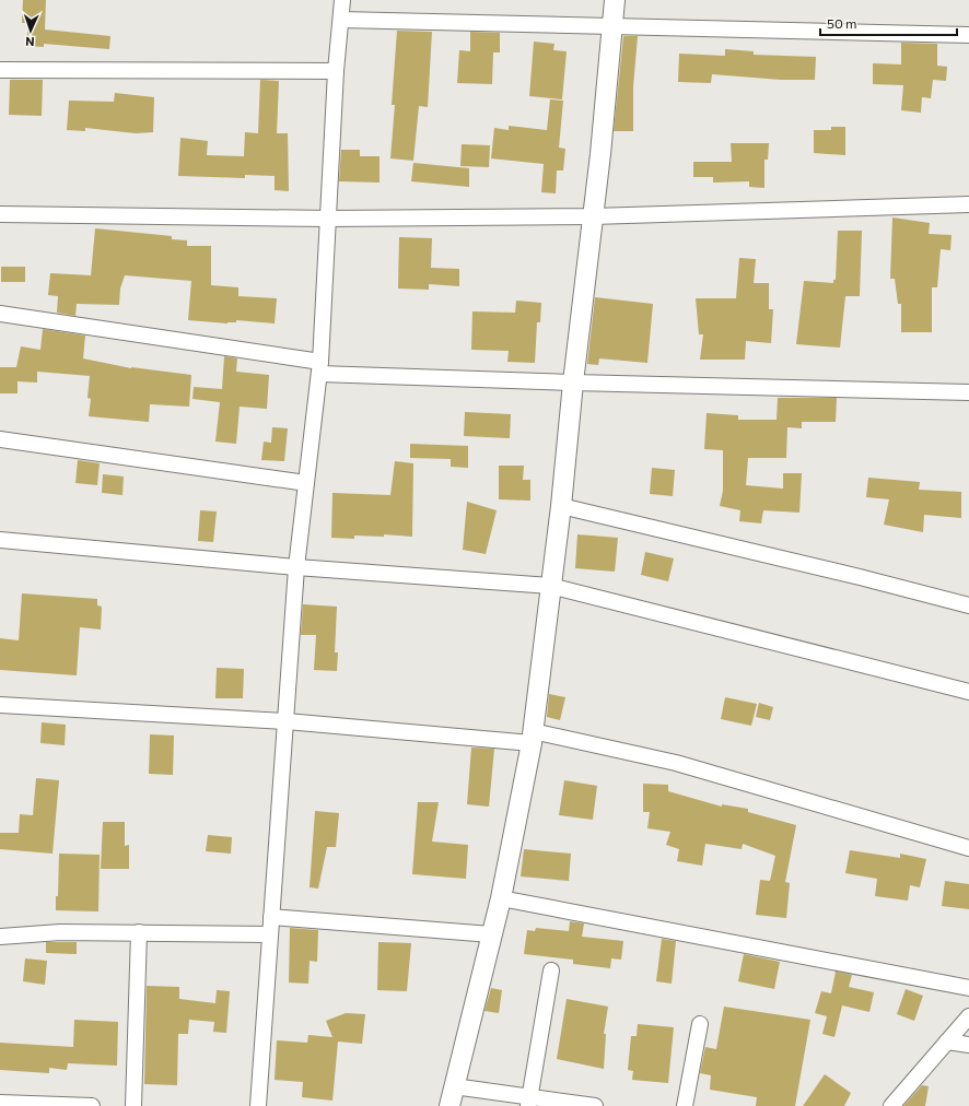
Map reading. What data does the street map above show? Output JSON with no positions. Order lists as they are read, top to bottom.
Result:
{
  "scale_bar": "50 m",
  "north": "bottom"
}
